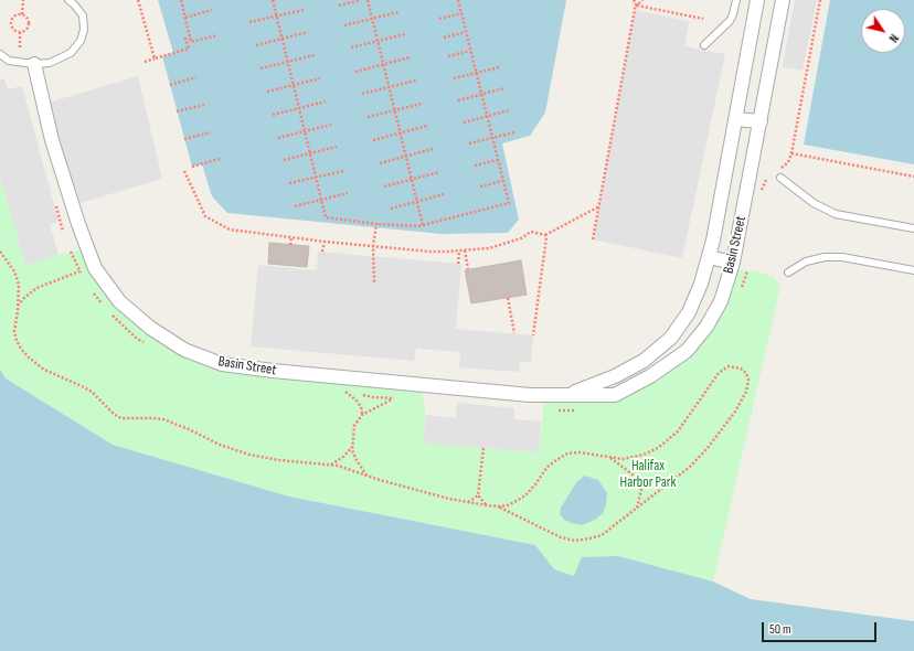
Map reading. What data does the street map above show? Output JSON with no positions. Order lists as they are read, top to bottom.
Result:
{
  "streets": {
    "street": ["Basin Street"]
  },
  "parks": ["Halifax Harbor Park"],
  "scale_bar": "50 m",
  "north": "bottom right"
}
